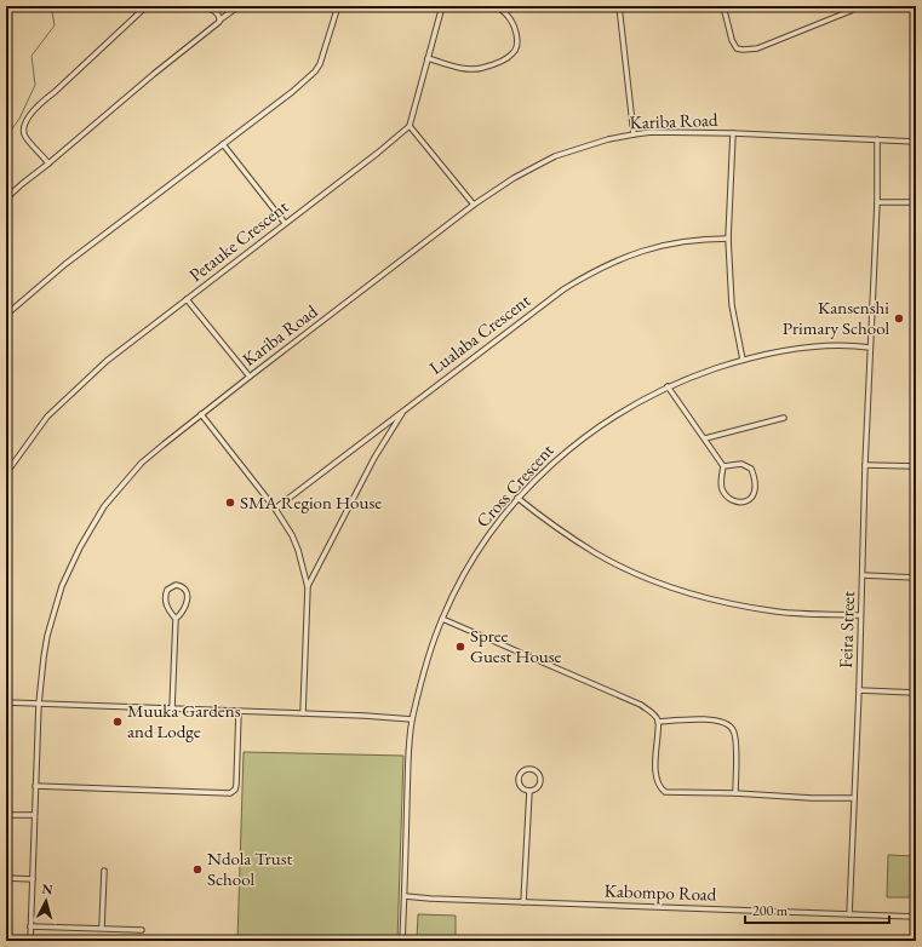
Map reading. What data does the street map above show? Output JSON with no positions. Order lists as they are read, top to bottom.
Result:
{
  "streets": {
    "street": [
      "Kariba Road",
      "Petauke Crescent",
      "Lualaba Crescent",
      "Cross Crescent",
      "Feira Street",
      "Kabompo Road"
    ]
  },
  "crossings": [
    ["Kariba Road", "Feira Street"],
    ["Cross Crescent", "Feira Street"],
    ["Cross Crescent", "Kabompo Road"],
    ["Feira Street", "Kabompo Road"]
  ],
  "places": [
    "Kansenshi Primary School",
    "SMA Region House",
    "Spree Guest House",
    "Muuka Gardens and Lodge",
    "Ndola Trust School"
  ],
  "scale_bar": "200 m",
  "north": "top"
}
